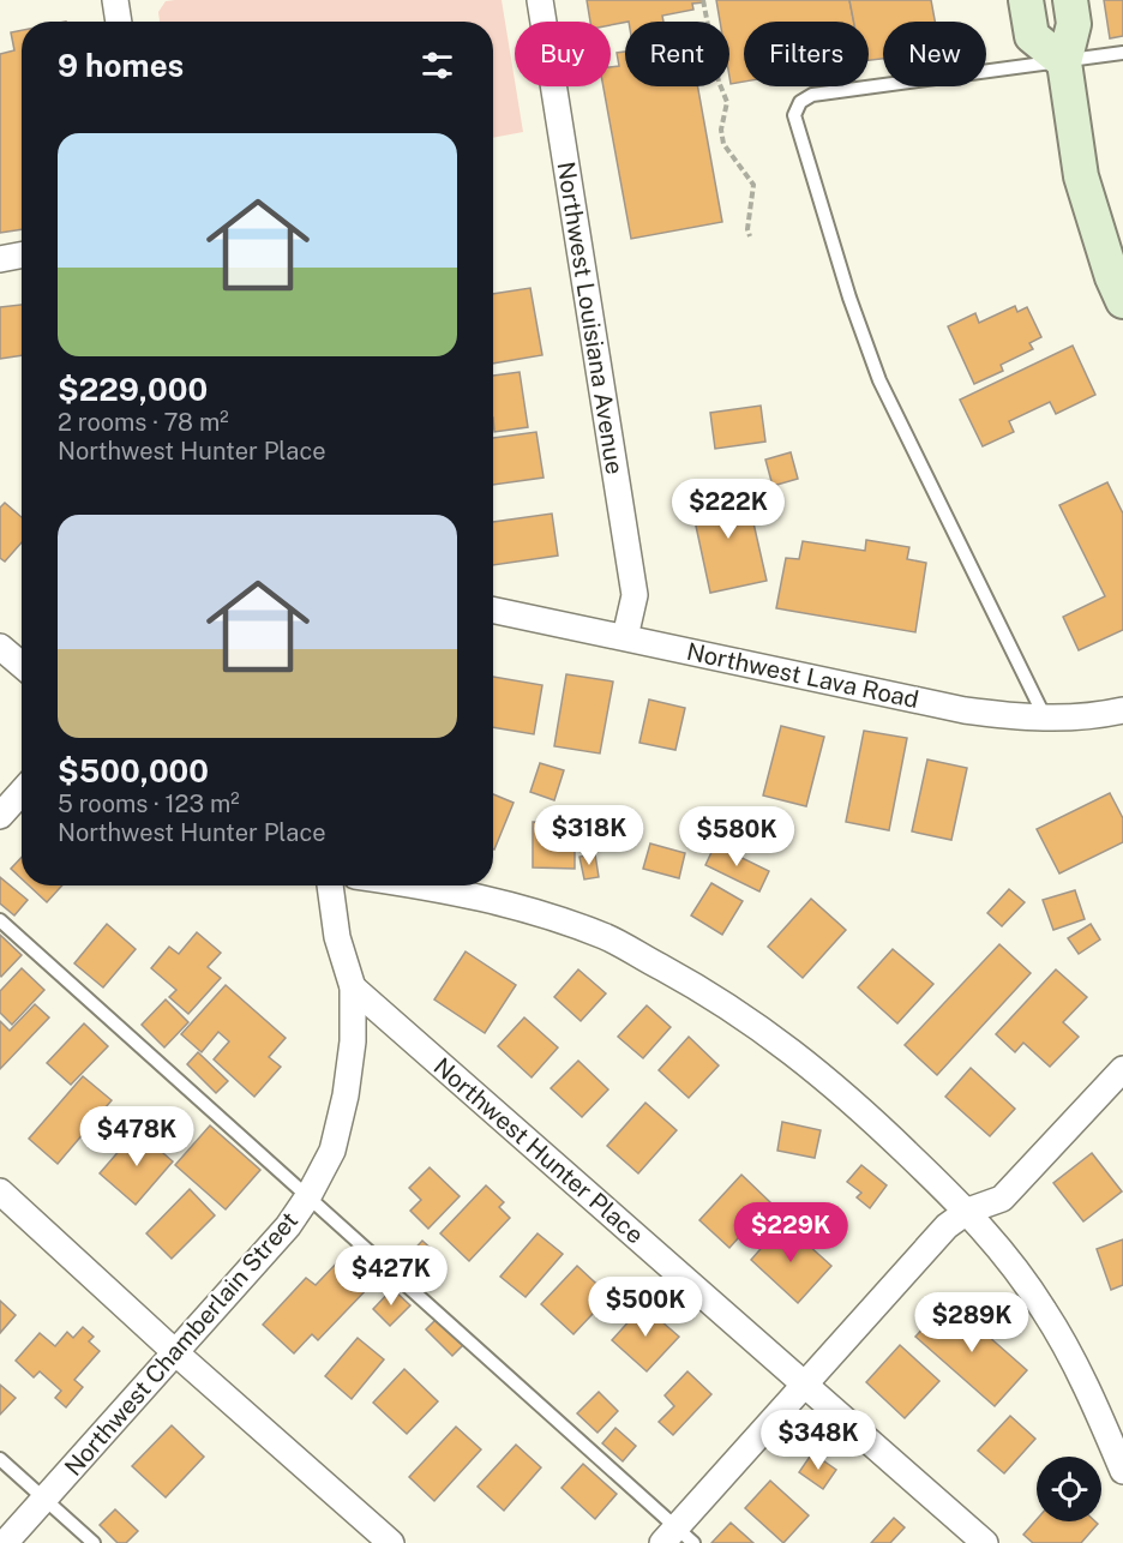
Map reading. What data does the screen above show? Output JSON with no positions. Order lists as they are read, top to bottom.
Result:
{
  "streets": {
    "street": [
      "Northwest Louisiana Avenue",
      "Northwest Lava Road",
      "Northwest Hunter Place",
      "Northwest Chamberlain Street"
    ]
  },
  "crossings": [
    ["Northwest Louisiana Avenue", "Northwest Lava Road"],
    ["Northwest Hunter Place", "Northwest Chamberlain Street"]
  ],
  "page": {
    "chip": [
      "Buy",
      "Rent",
      "Filters",
      "New"
    ],
    "heading": "9 homes",
    "list": [
      {
        "name": "$229,000",
        "note": "2 rooms · 78 m² · Northwest Hunter Place"
      },
      {
        "name": "$500,000",
        "note": "5 rooms · 123 m² · Northwest Hunter Place"
      }
    ],
    "price": [
      "$222K",
      "$318K",
      "$580K",
      "$478K",
      "$229K",
      "$427K",
      "$500K",
      "$289K",
      "$348K"
    ]
  }
}
